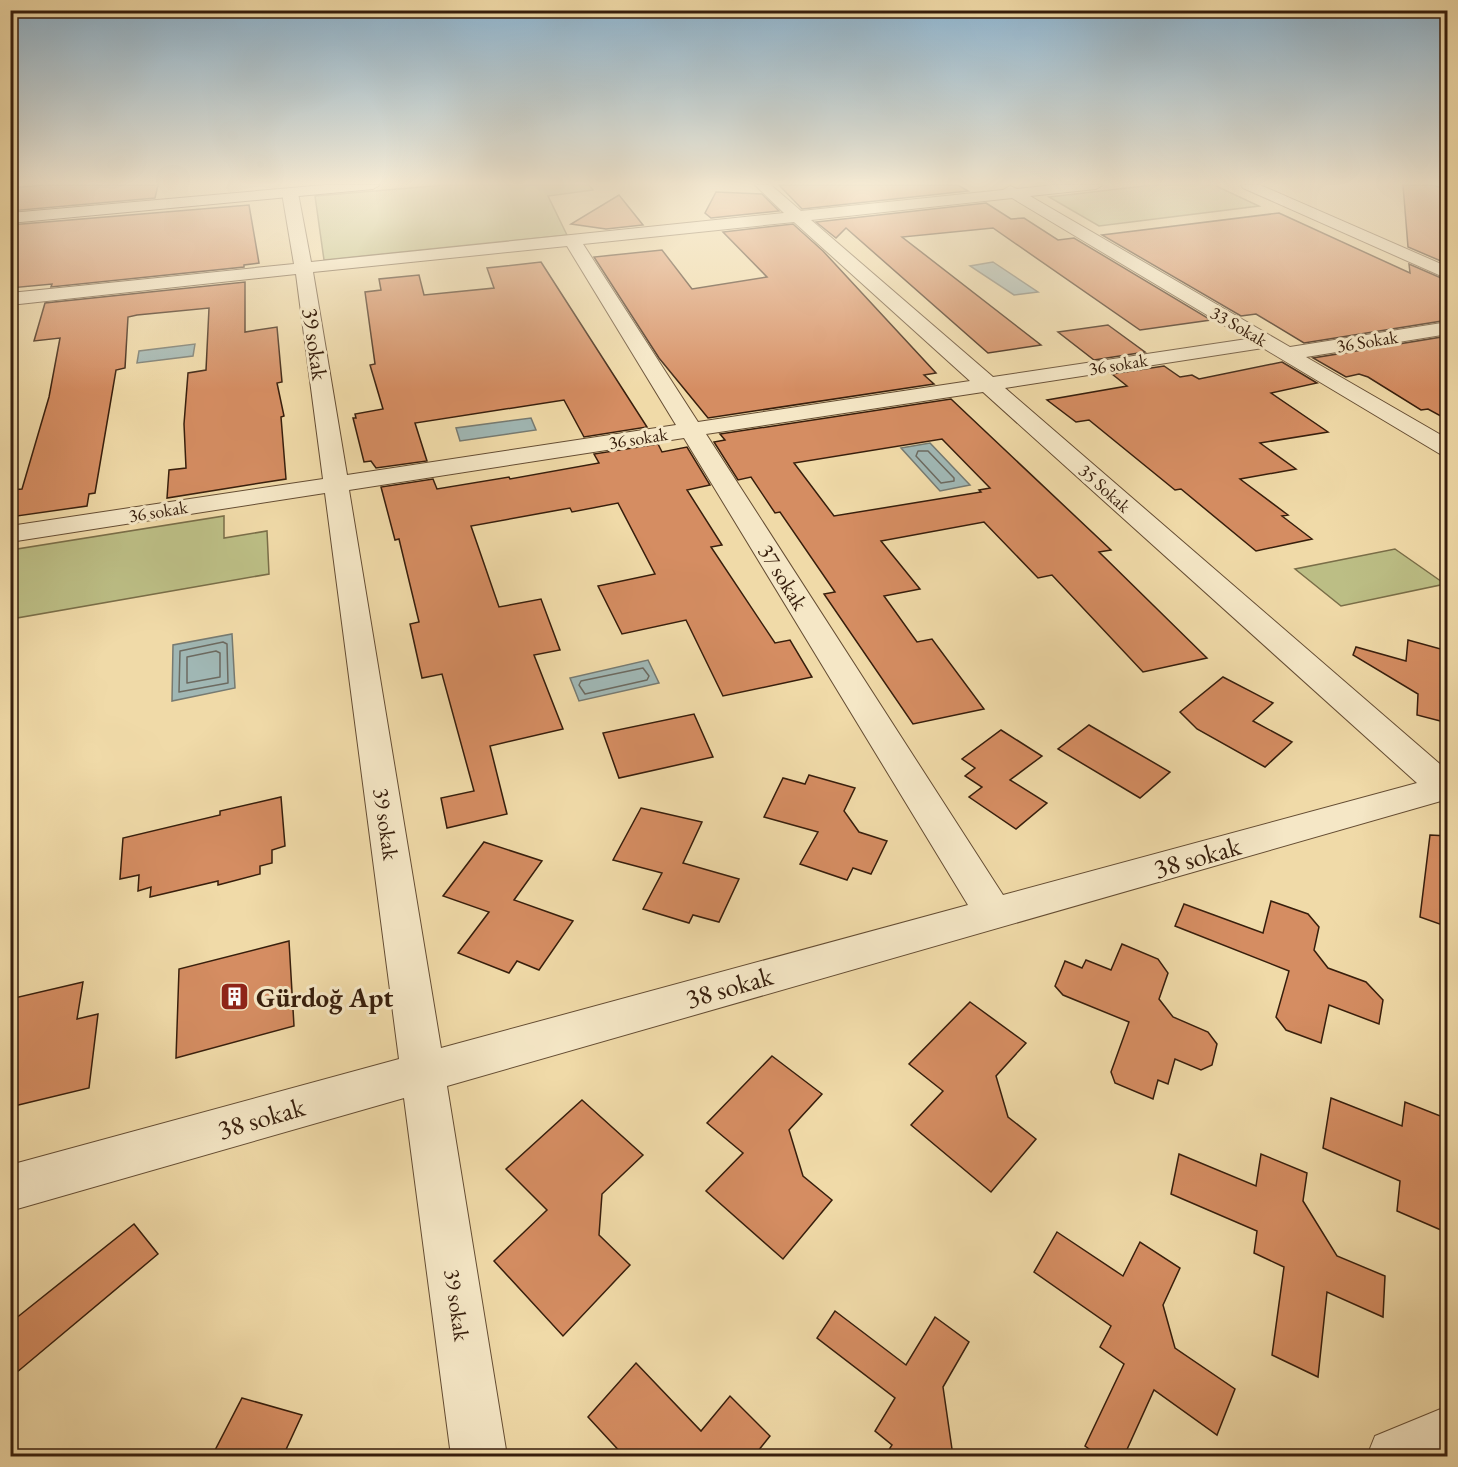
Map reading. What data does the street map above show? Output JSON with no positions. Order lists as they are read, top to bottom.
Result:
{
  "streets": {
    "street": [
      "33 Sokak",
      "36 Sokak",
      "39 sokak",
      "36 sokak",
      "35 Sokak",
      "37 sokak",
      "38 sokak"
    ]
  },
  "crossings": [
    ["33 Sokak", "36 Sokak"],
    ["33 Sokak", "36 sokak"],
    ["39 sokak", "36 sokak"],
    ["39 sokak", "38 sokak"],
    ["36 sokak", "35 Sokak"],
    ["36 sokak", "37 sokak"],
    ["35 Sokak", "38 sokak"],
    ["37 sokak", "38 sokak"]
  ],
  "places": {
    "building": ["Gürdoğ Apt"]
  }
}
